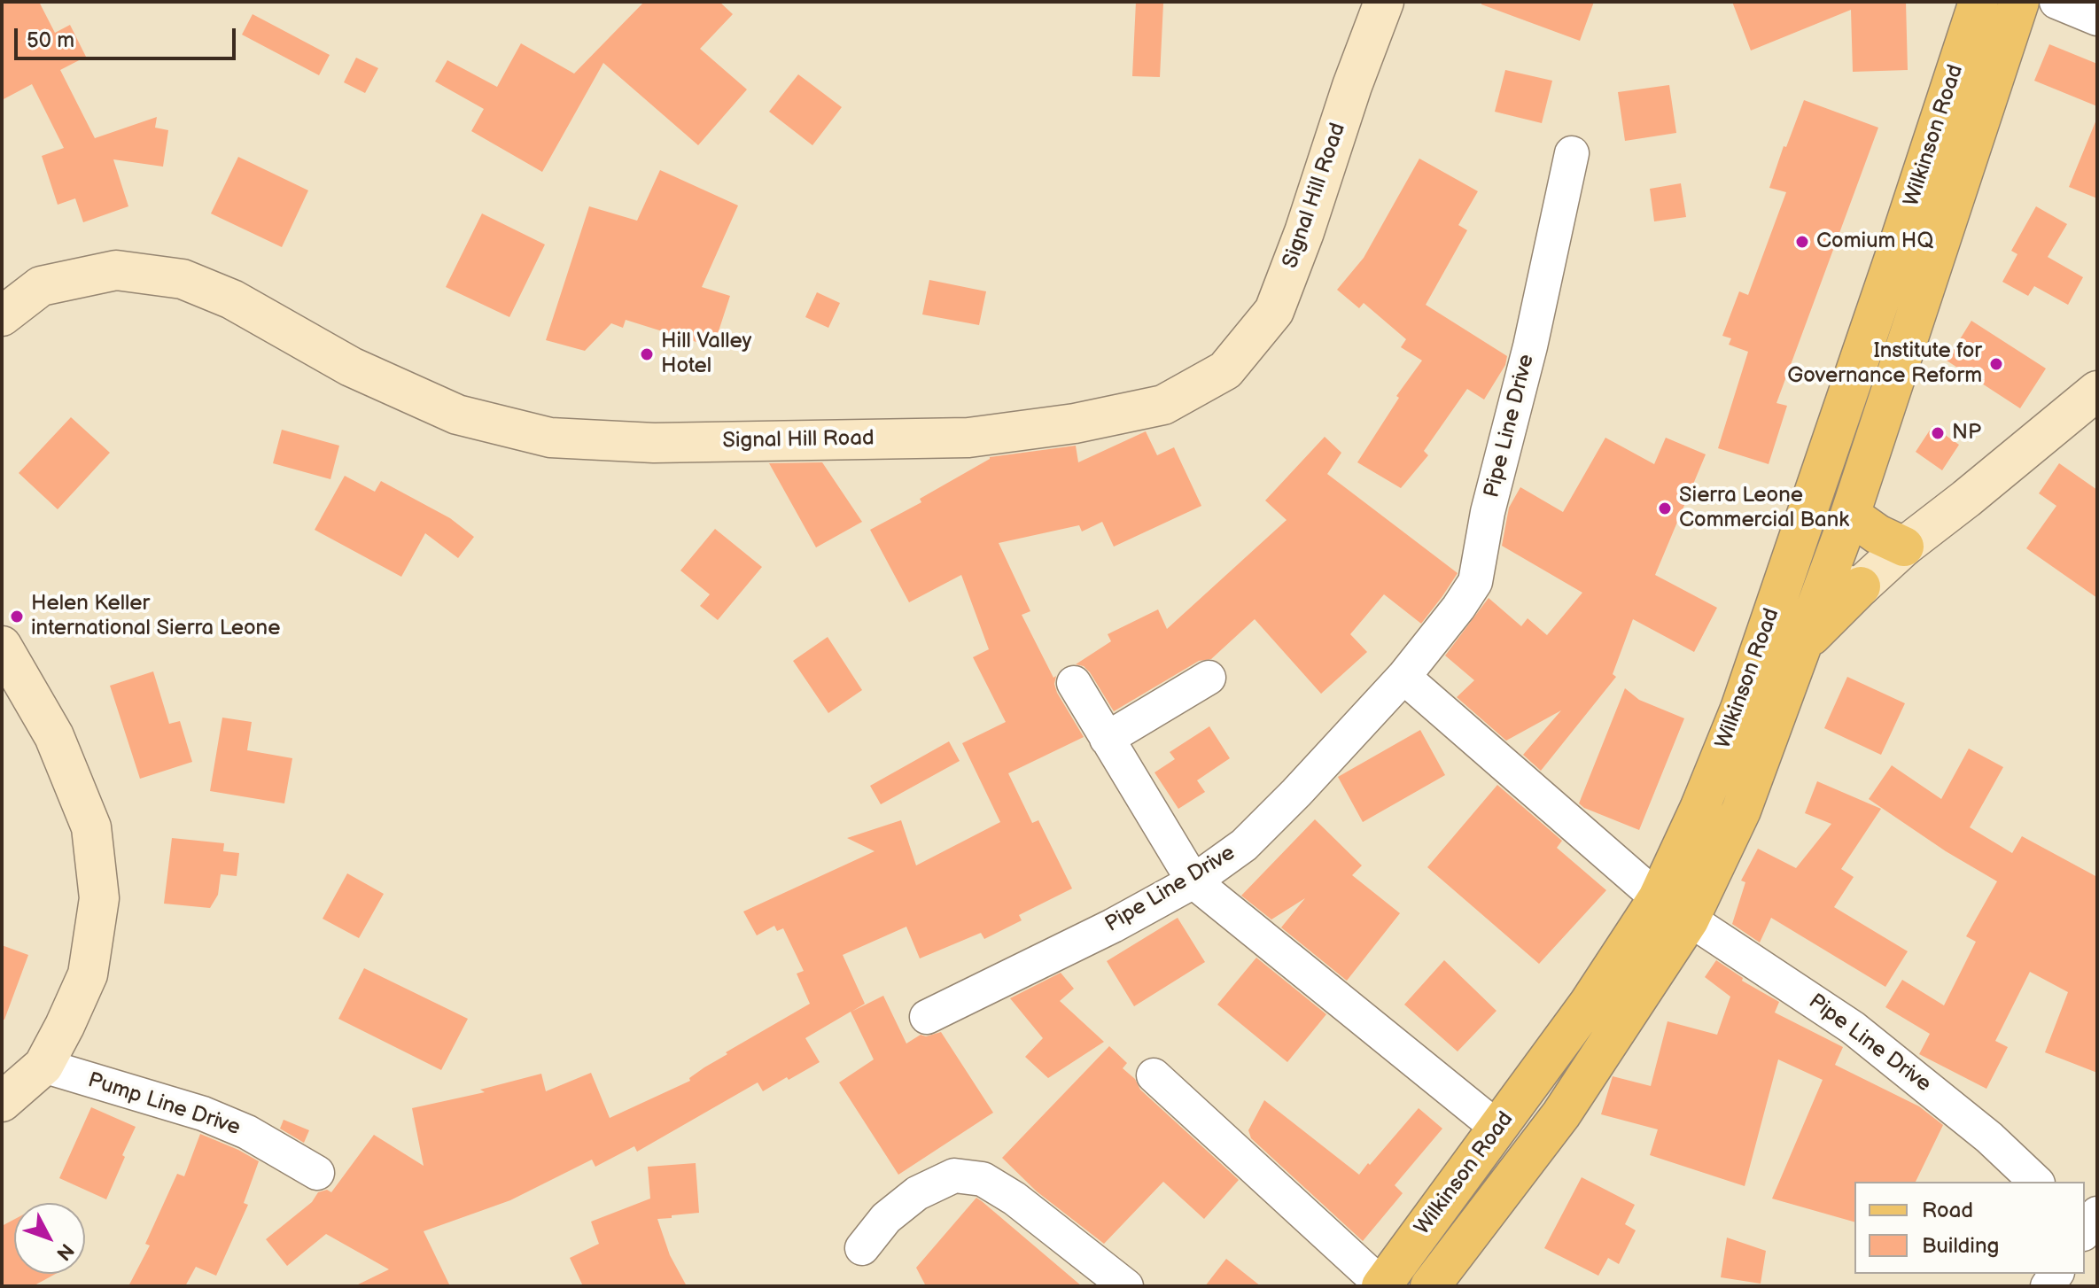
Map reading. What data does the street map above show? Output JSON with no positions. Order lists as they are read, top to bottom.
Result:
{
  "streets": {
    "main road": ["Wilkinson Road", "Signal Hill Road"],
    "street": ["Pipe Line Drive", "Pump Line Drive"]
  },
  "crossings": [
    ["Wilkinson Road", "Pipe Line Drive"]
  ],
  "places": [
    "Comium HQ",
    "Hill Valley Hotel",
    "Institute for Governance Reform",
    "NP",
    "Sierra Leone Commercial Bank",
    "Helen Keller international Sierra Leone"
  ],
  "legend": ["Road", "Building"],
  "scale_bar": "50 m",
  "north": "bottom right"
}
